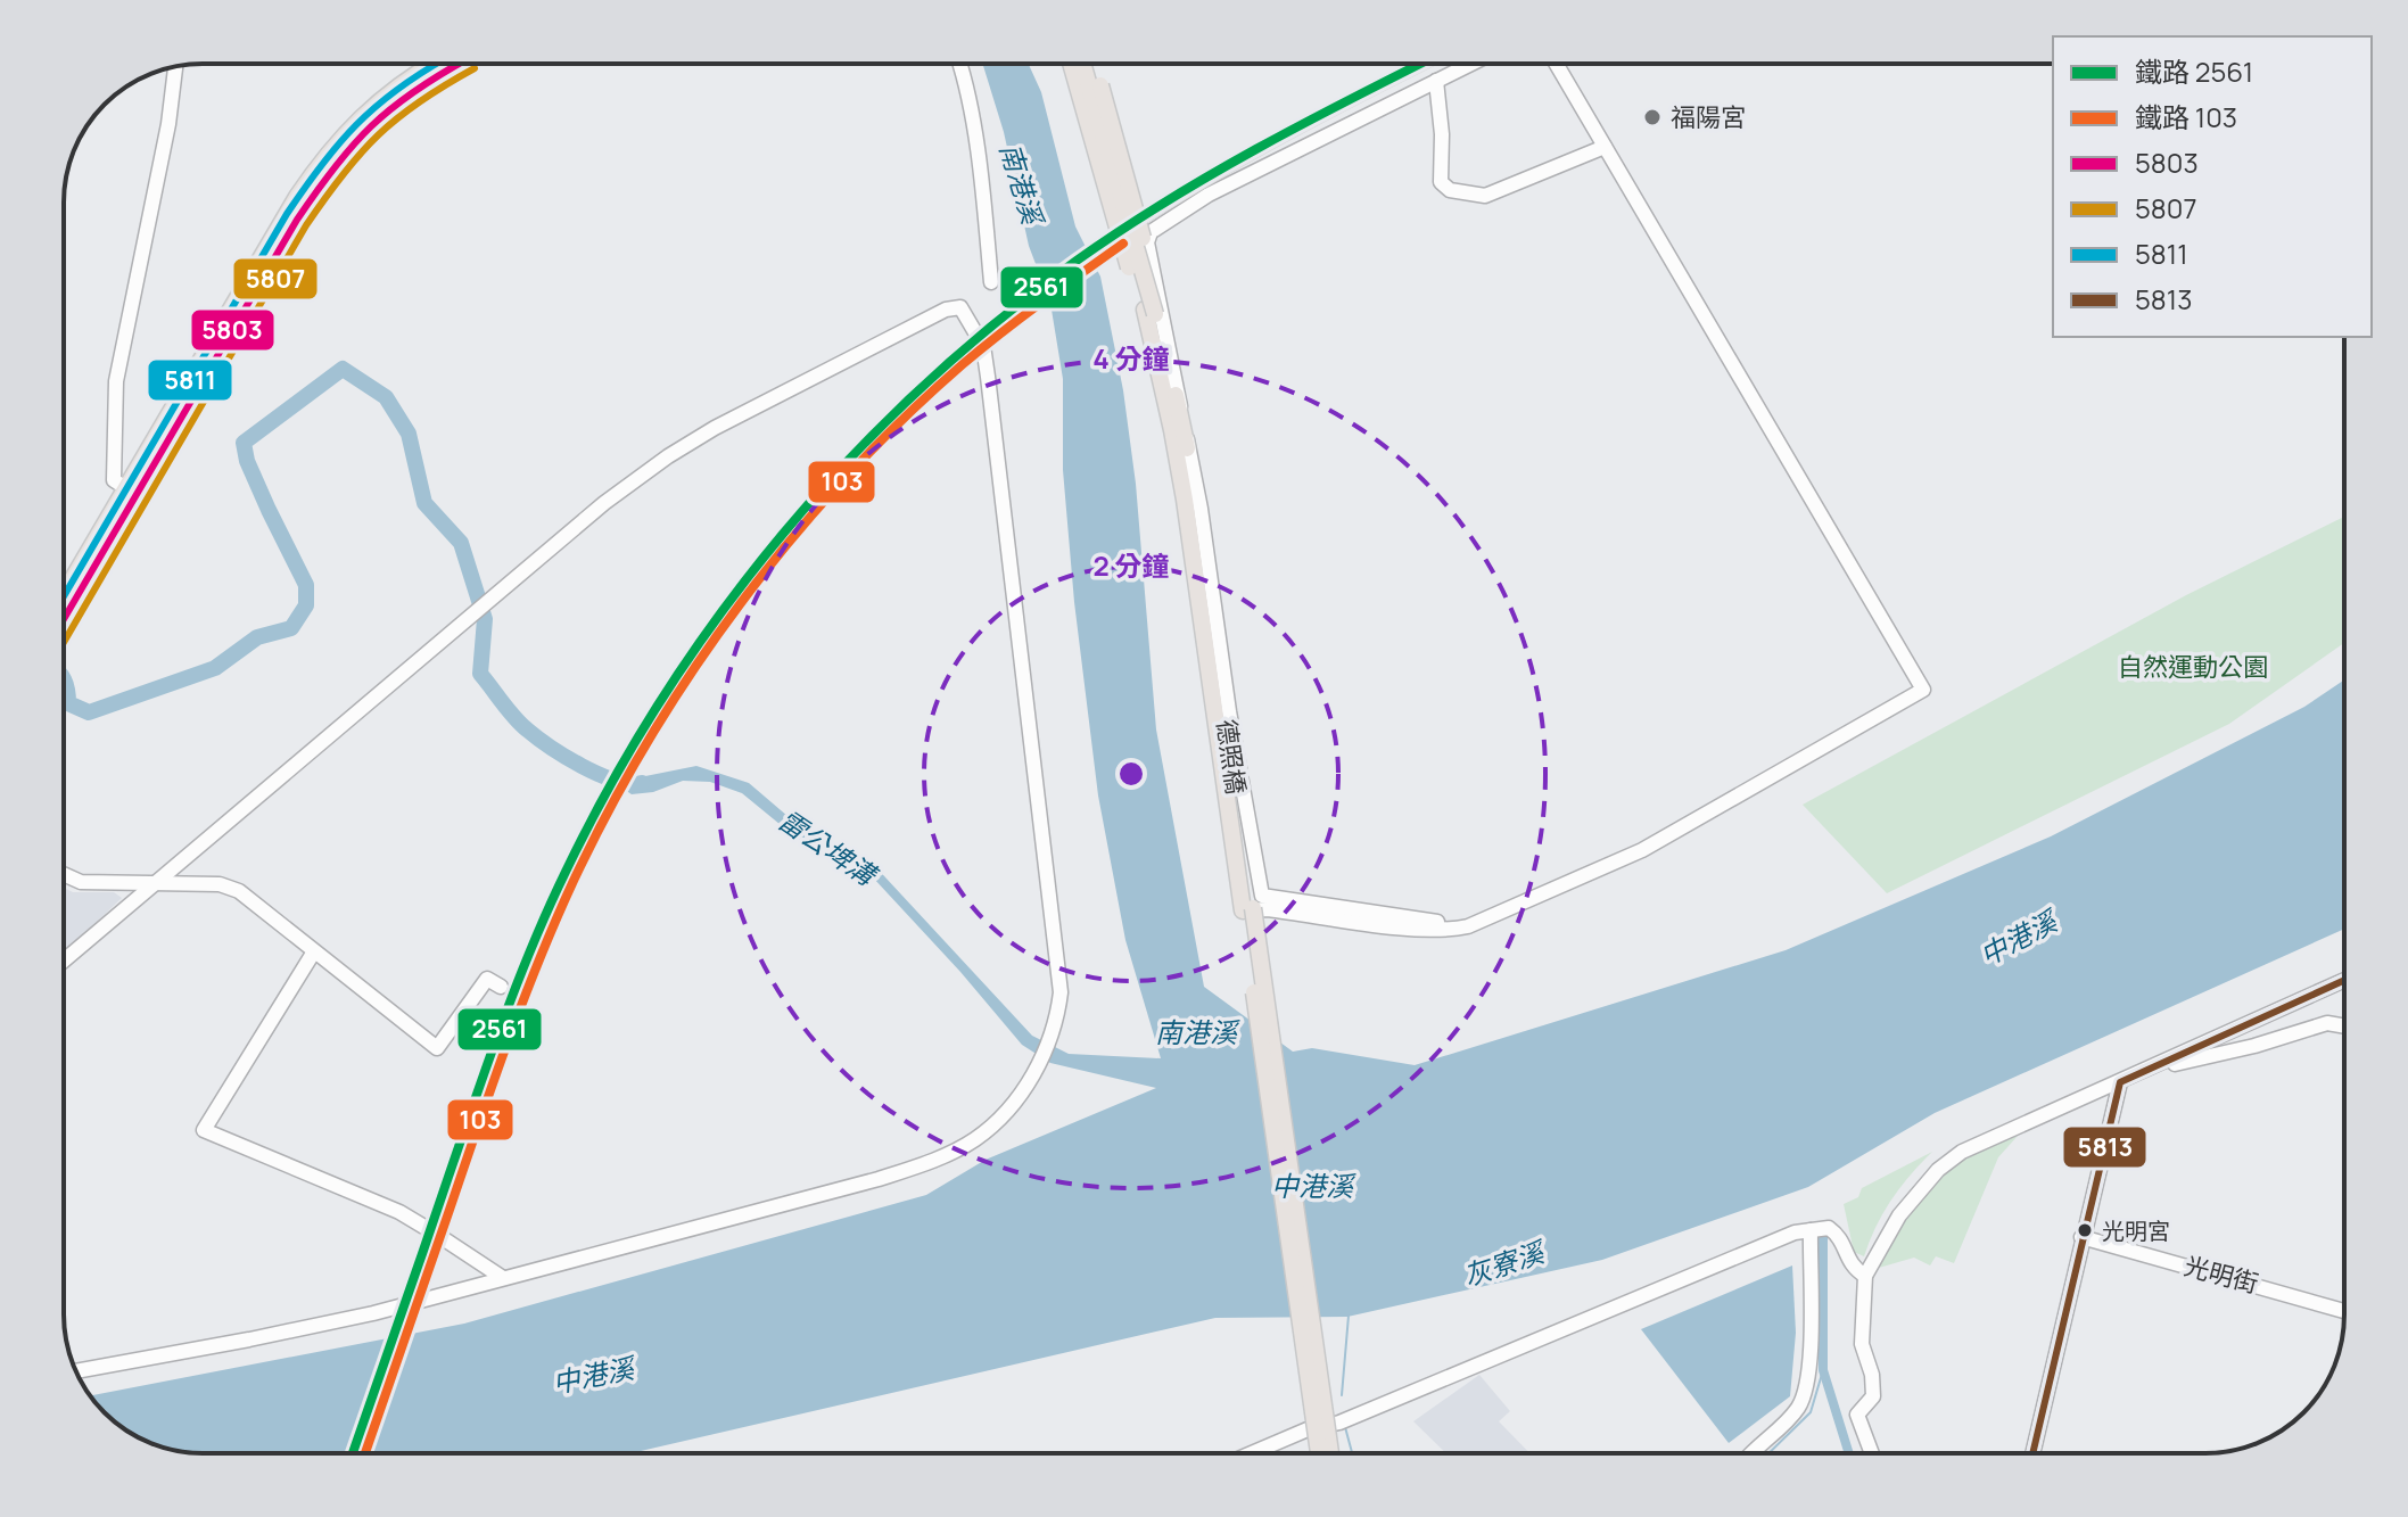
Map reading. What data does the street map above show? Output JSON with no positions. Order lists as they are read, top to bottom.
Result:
{
  "streets": {
    "main road": ["德照橋"],
    "street": ["光明街"]
  },
  "water": [
    "南港溪",
    "雷公埤溝",
    "中港溪",
    "灰寮溪"
  ],
  "parks": ["自然運動公園"],
  "places": ["福陽宮", "光明宮"],
  "lines": [
    "rail line 2561",
    "transit line 5803",
    "transit line 5811",
    "transit line 5807",
    "rail line 103",
    "transit line 5813"
  ],
  "legend": [
    "鐵路 2561",
    "鐵路 103",
    "5803",
    "5807",
    "5811",
    "5813"
  ],
  "rings": ["4 分鐘", "2 分鐘"]
}
